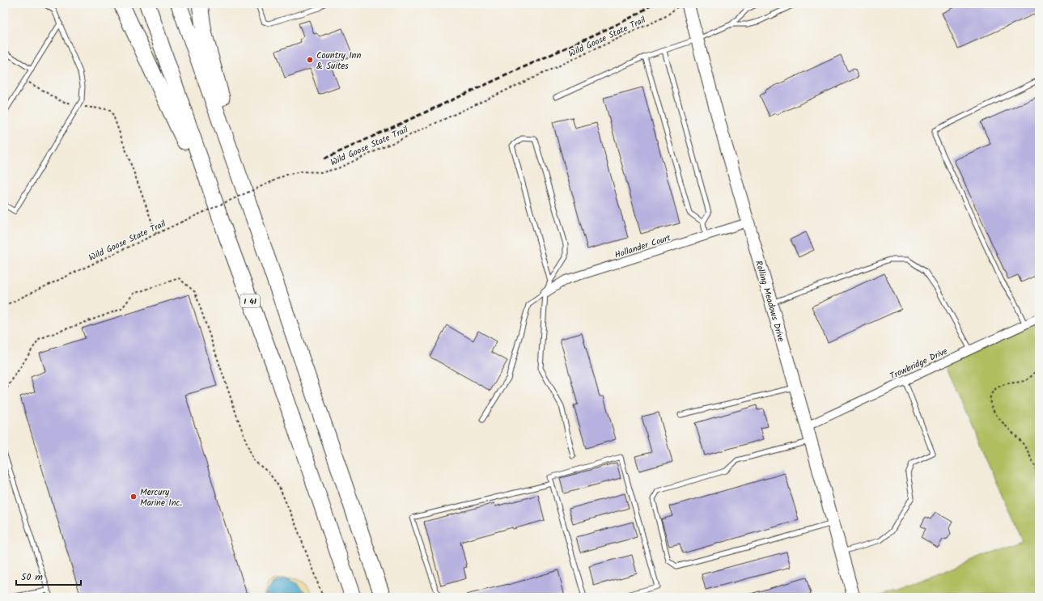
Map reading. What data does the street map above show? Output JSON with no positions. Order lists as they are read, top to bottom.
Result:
{
  "streets": {
    "highway": ["I 41"],
    "main road": ["Rolling Meadows Drive"],
    "street": ["Hollander Court", "Trowbridge Drive"],
    "path": ["Wild Goose State Trail"]
  },
  "crossings": [
    ["Hollander Court", "Rolling Meadows Drive"],
    ["Rolling Meadows Drive", "Trowbridge Drive"]
  ],
  "places": ["Country Inn & Suites", "Mercury Marine Inc."],
  "scale_bar": "50 m"
}
